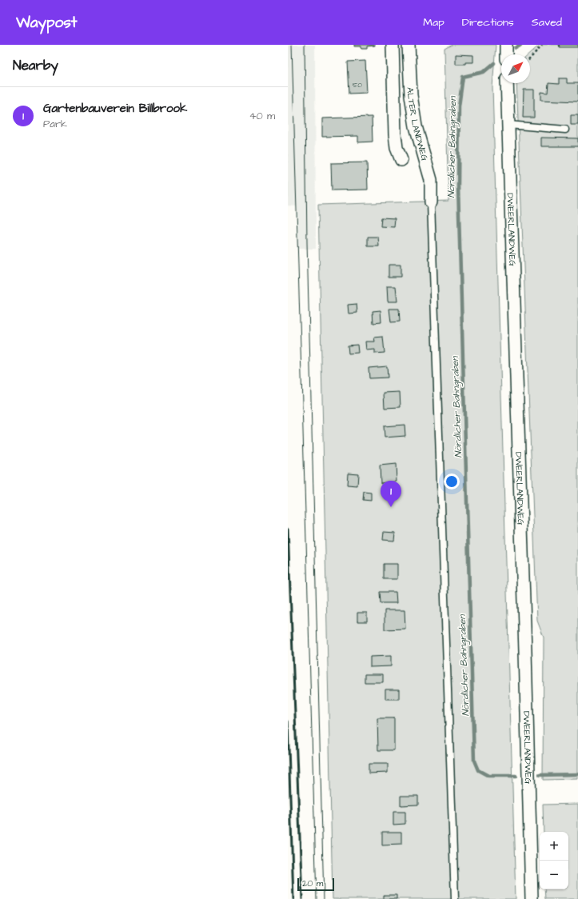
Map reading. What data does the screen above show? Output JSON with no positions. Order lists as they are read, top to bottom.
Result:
{
  "streets": {
    "street": ["ALTER LANDWEG", "DWEERLANDWEG"]
  },
  "water": ["Nördlicher Bahngraben"],
  "house_numbers": ["50"],
  "scale_bar": "20 m",
  "north": "top right",
  "page": {
    "header": "Waypost",
    "nav": ["Map", "Directions", "Saved"],
    "heading": "Nearby",
    "list": [
      {
        "mark": "1",
        "name": "Gartenbauverein Billbrook",
        "note": "Park",
        "value": "40 m"
      }
    ],
    "pins": "1",
    "map_buttons": ["+", "−"],
    "scale": "20 m"
  }
}
